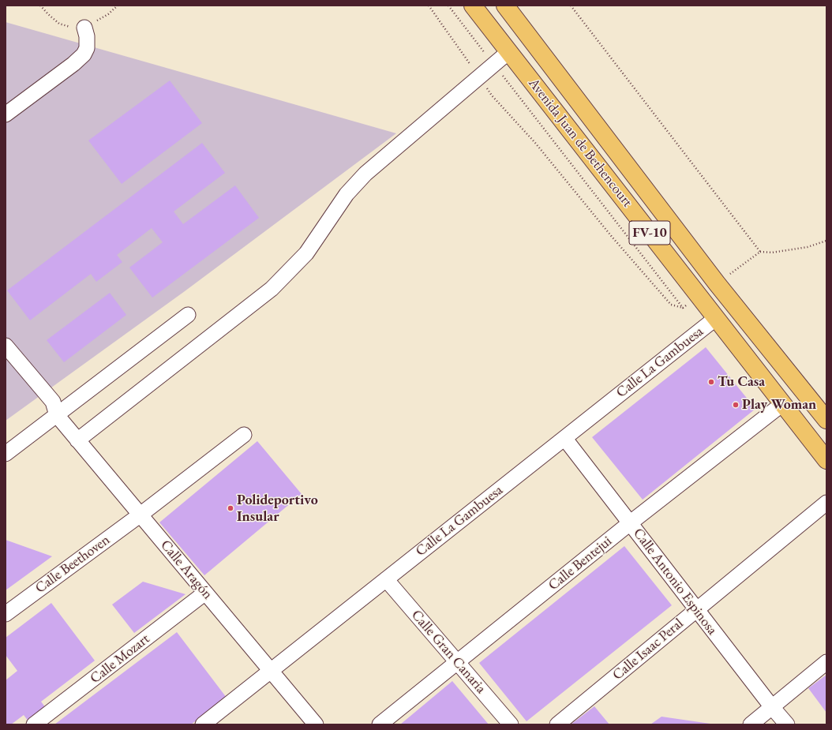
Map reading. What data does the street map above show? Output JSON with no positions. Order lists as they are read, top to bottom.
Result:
{
  "streets": {
    "main road": ["Avenida Juan de Bethencourt", "FV-10"],
    "street": [
      "Calle La Gambuesa",
      "Calle Bentejui",
      "Calle Beethoven",
      "Calle Aragón",
      "Calle Antonio Espinosa",
      "Calle Isaac Peral",
      "Calle Gran Canaria",
      "Calle Mozart"
    ]
  },
  "crossings": [
    ["Avenida Juan de Bethencourt", "Calle La Gambuesa"],
    ["Avenida Juan de Bethencourt", "Calle Bentejui"],
    ["Calle La Gambuesa", "Calle Aragón"],
    ["Calle La Gambuesa", "Calle Antonio Espinosa"],
    ["Calle La Gambuesa", "Calle Gran Canaria"],
    ["Calle Bentejui", "Calle Antonio Espinosa"],
    ["Calle Bentejui", "Calle Gran Canaria"],
    ["Calle Beethoven", "Calle Aragón"],
    ["Calle Aragón", "Calle Mozart"],
    ["Calle Antonio Espinosa", "Calle Isaac Peral"]
  ],
  "places": ["Tu Casa", "Play Woman", "Polideportivo Insular"]
}
